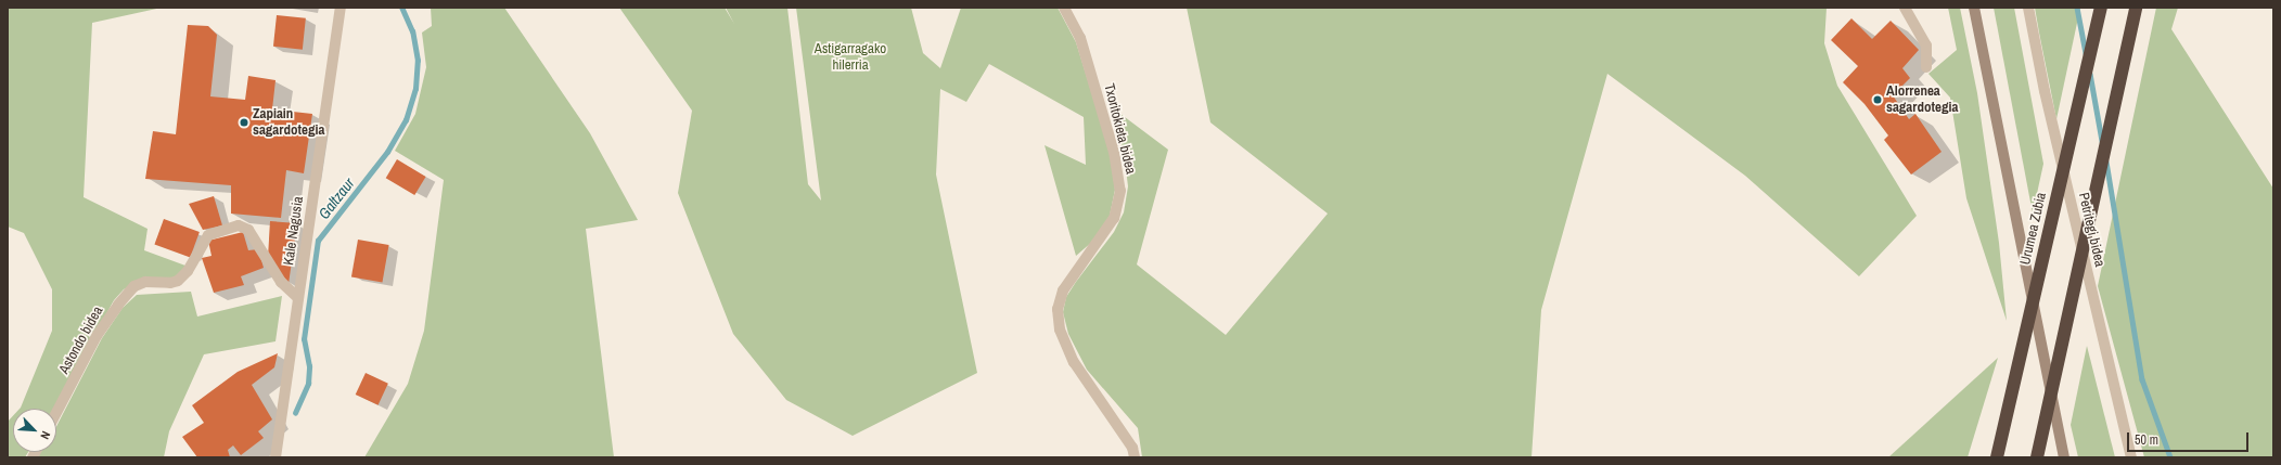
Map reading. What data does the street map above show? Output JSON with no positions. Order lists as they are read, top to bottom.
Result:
{
  "streets": {
    "highway": ["Urumea Zubia"],
    "street": [
      "Txoritokieta bidea",
      "Petritegi bidea",
      "Kale Nagusia",
      "Astondo bidea"
    ]
  },
  "crossings": [
    ["Kale Nagusia", "Astondo bidea"]
  ],
  "water": ["Galtzaur"],
  "parks": ["Astigarragako hilerria"],
  "places": ["Alorrenea sagardotegia", "Zapiain sagardotegia"],
  "scale_bar": "50 m",
  "north": "bottom right"
}
